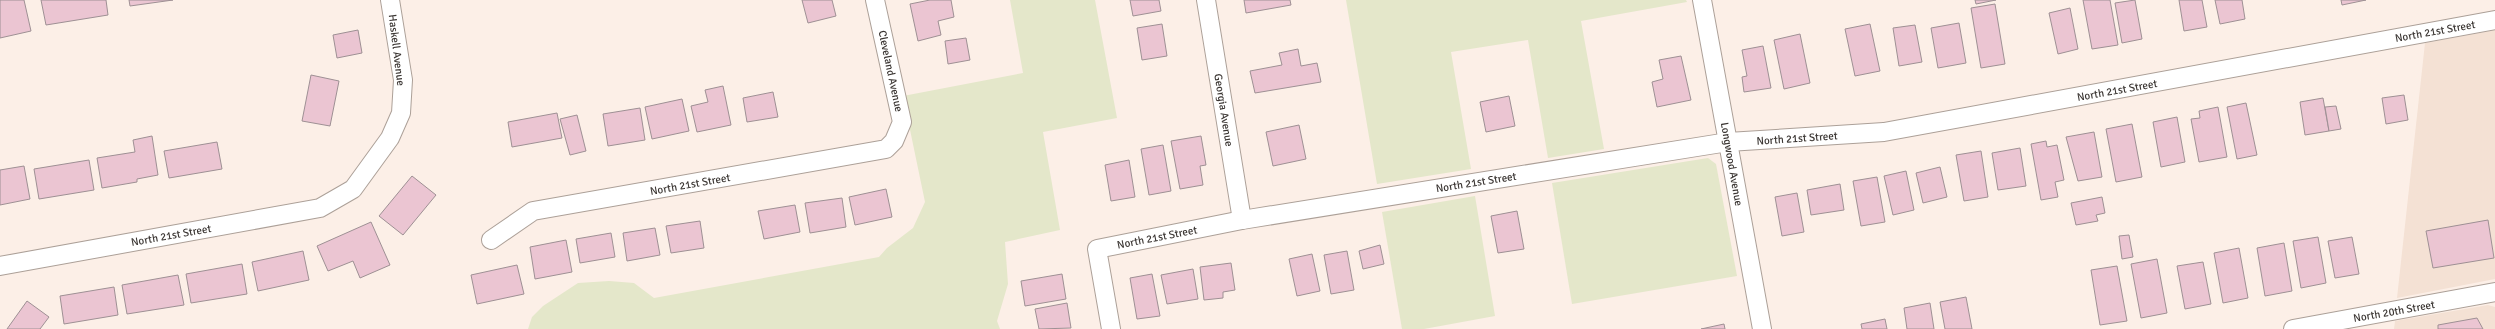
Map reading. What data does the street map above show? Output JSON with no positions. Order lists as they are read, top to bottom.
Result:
{
  "streets": {
    "street": [
      "North 21st Street",
      "Haskell Avenue",
      "Cleveland Avenue",
      "Georgia Avenue",
      "Longwood Avenue",
      "North 20th Street"
    ]
  },
  "crossings": [
    ["North 21st Street", "Haskell Avenue"],
    ["North 21st Street", "Cleveland Avenue"],
    ["North 21st Street", "Georgia Avenue"],
    ["North 21st Street", "Longwood Avenue"]
  ]
}
